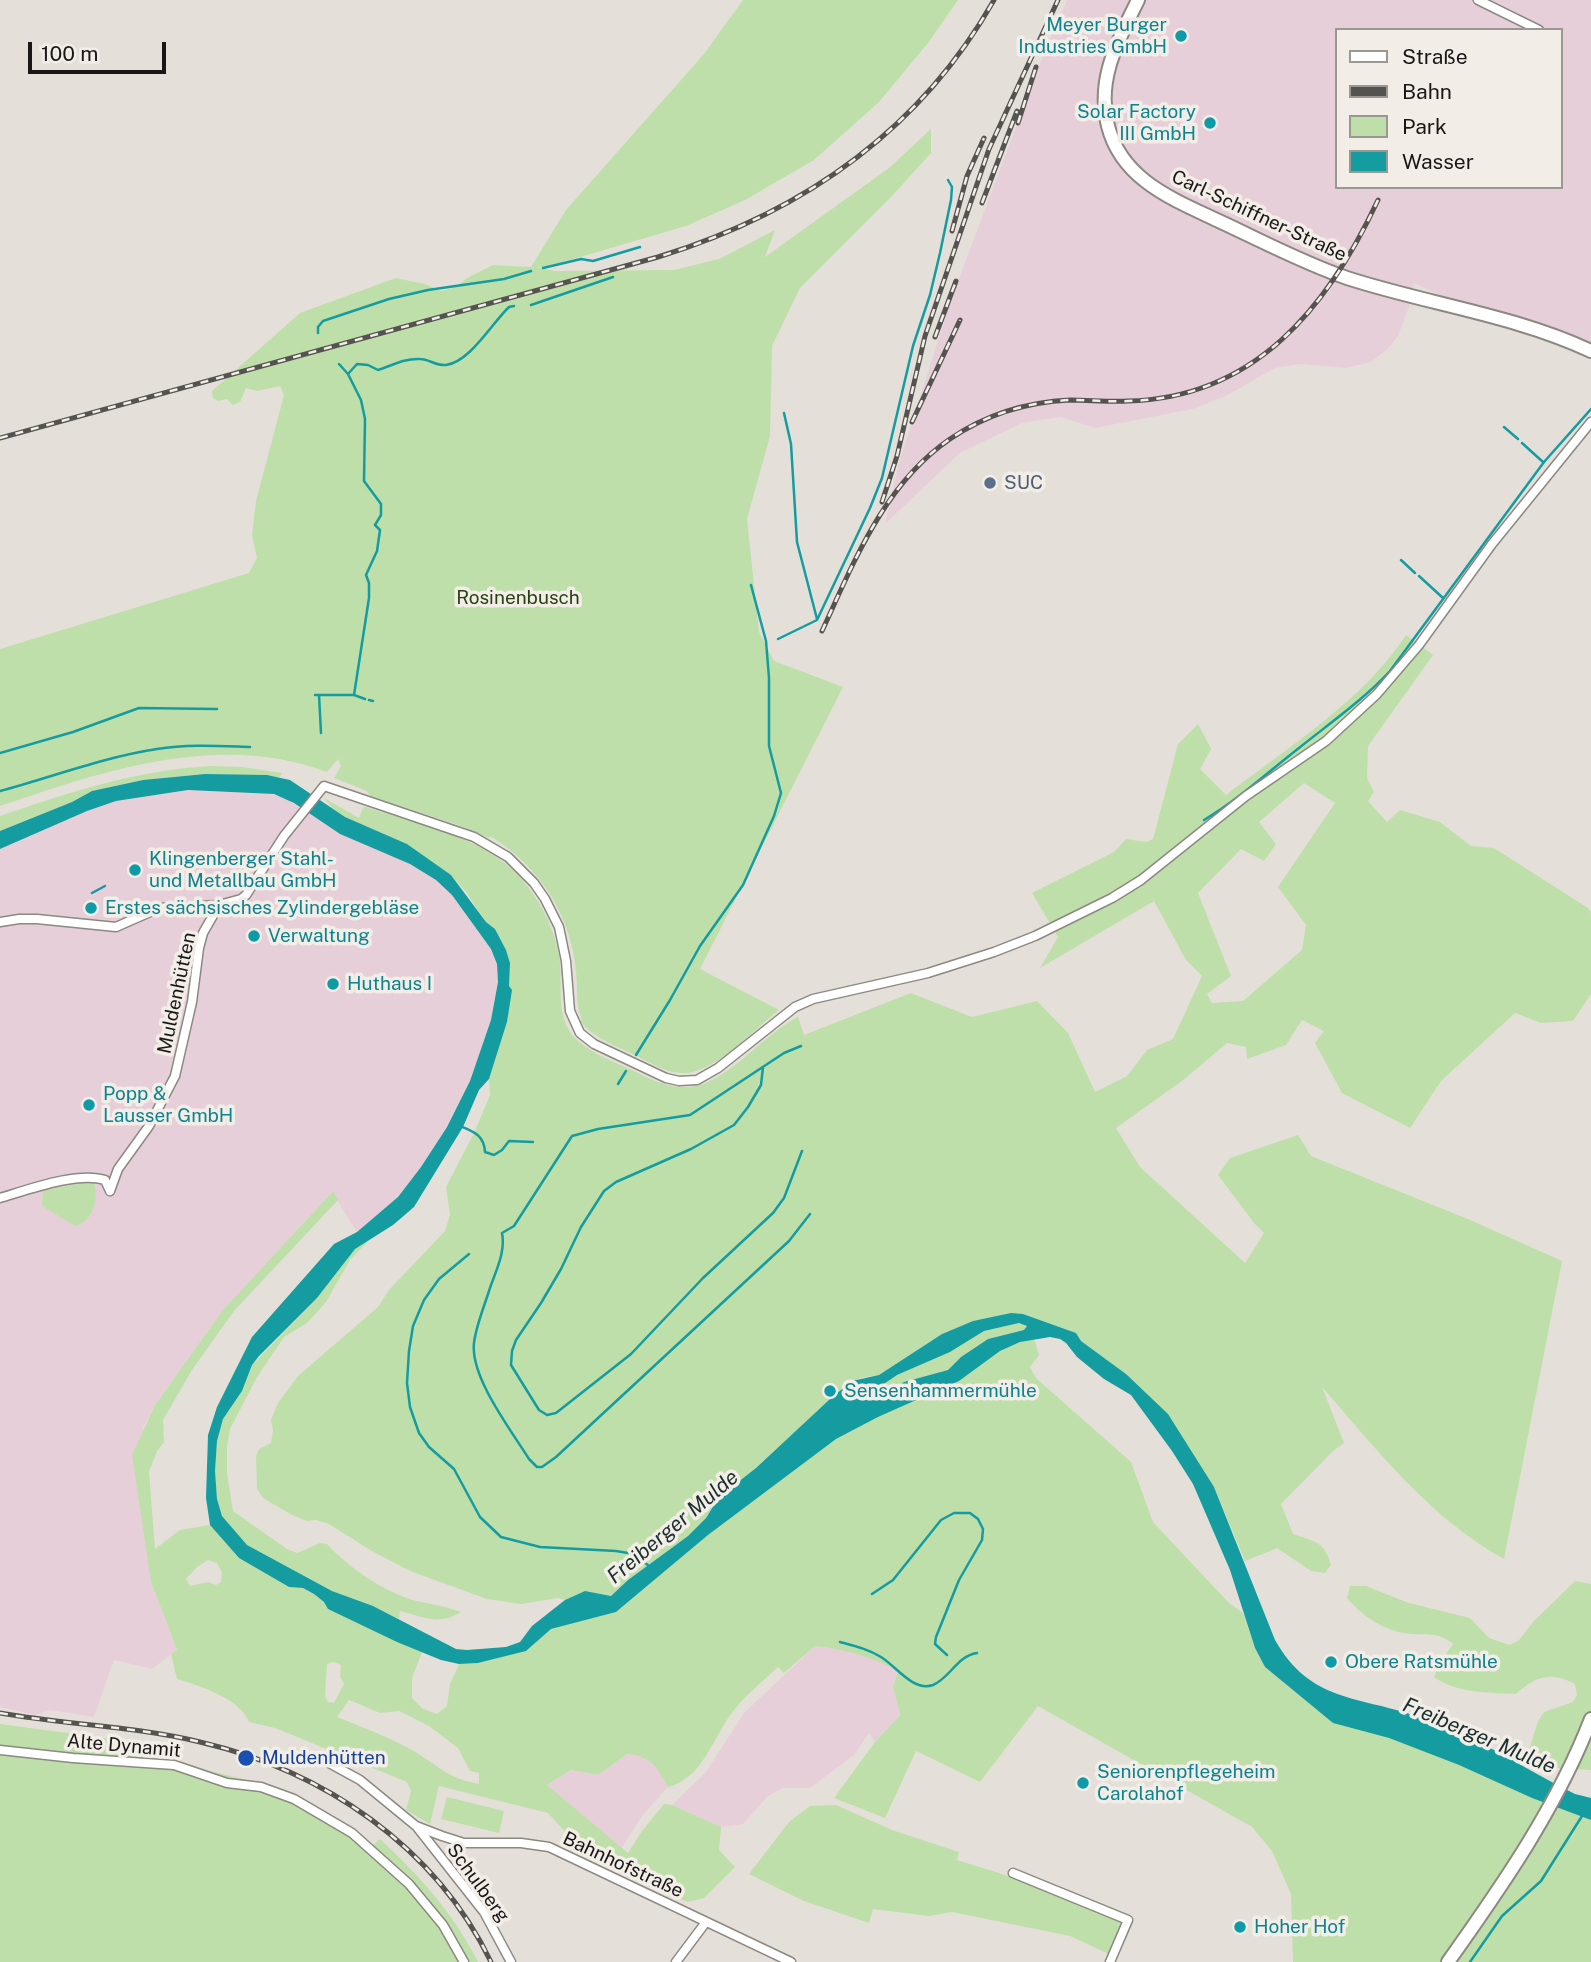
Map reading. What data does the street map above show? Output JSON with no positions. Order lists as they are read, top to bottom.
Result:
{
  "streets": {
    "main road": ["Carl-Schiffner-Straße"],
    "street": [
      "Muldenhütten",
      "Alte Dynamit",
      "Bahnhofstraße",
      "Schulberg"
    ]
  },
  "crossings": [
    ["Bahnhofstraße", "Schulberg"]
  ],
  "water": ["Freiberger Mulde"],
  "parks": ["Rosinenbusch"],
  "places": [
    "Meyer Burger Industries GmbH",
    "Solar Factory III GmbH",
    "SUC",
    "Klingenberger Stahl- und Metallbau GmbH",
    "Erstes sächsisches Zylindergebläse",
    "Verwaltung",
    "Huthaus I",
    "Popp & Lausser GmbH",
    "Sensenhammermühle",
    "Obere Ratsmühle",
    "Muldenhütten",
    "Seniorenpflegeheim Carolahof",
    "Hoher Hof"
  ],
  "legend": [
    "Straße",
    "Bahn",
    "Park",
    "Wasser"
  ],
  "scale_bar": "100 m"
}
